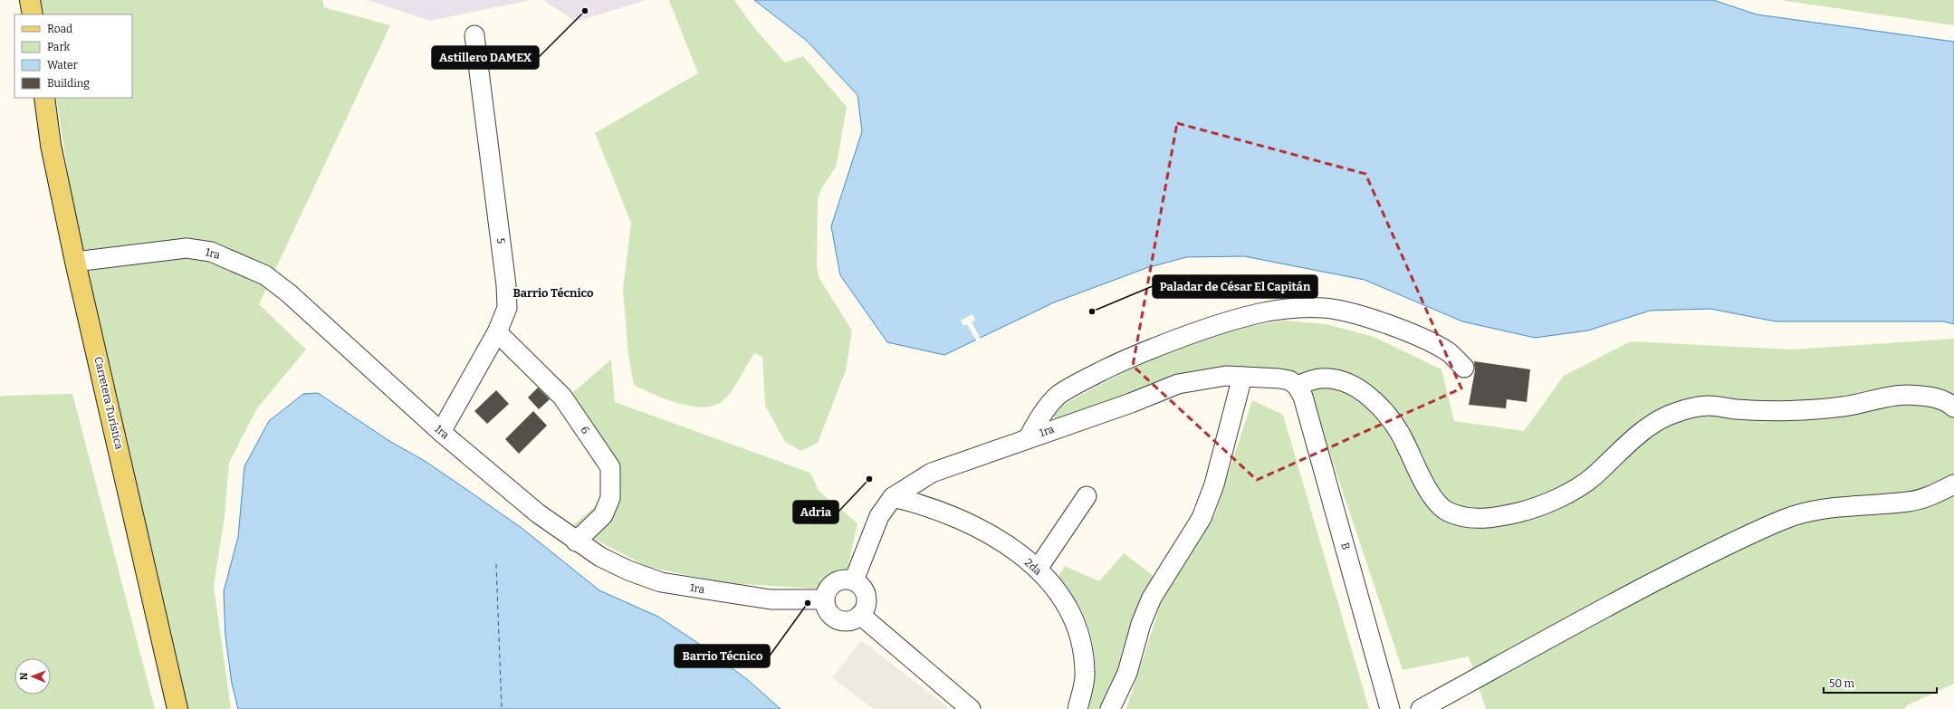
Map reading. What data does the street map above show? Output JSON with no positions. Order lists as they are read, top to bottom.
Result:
{
  "streets": {
    "main road": ["Carretera Turística"],
    "street": [
      "5",
      "1ra",
      "6",
      "B",
      "2da"
    ]
  },
  "crossings": [
    ["5", "1ra"],
    ["5", "6"],
    ["1ra", "Carretera Turística"],
    ["1ra", "6"],
    ["1ra", "B"],
    ["1ra", "2da"]
  ],
  "districts": ["Barrio Técnico"],
  "places": [
    "Astillero DAMEX",
    "Paladar de César El Capitán",
    "Adria",
    "Barrio Técnico"
  ],
  "legend": [
    "Road",
    "Park",
    "Water",
    "Building"
  ],
  "scale_bar": "50 m",
  "north": "left"
}
